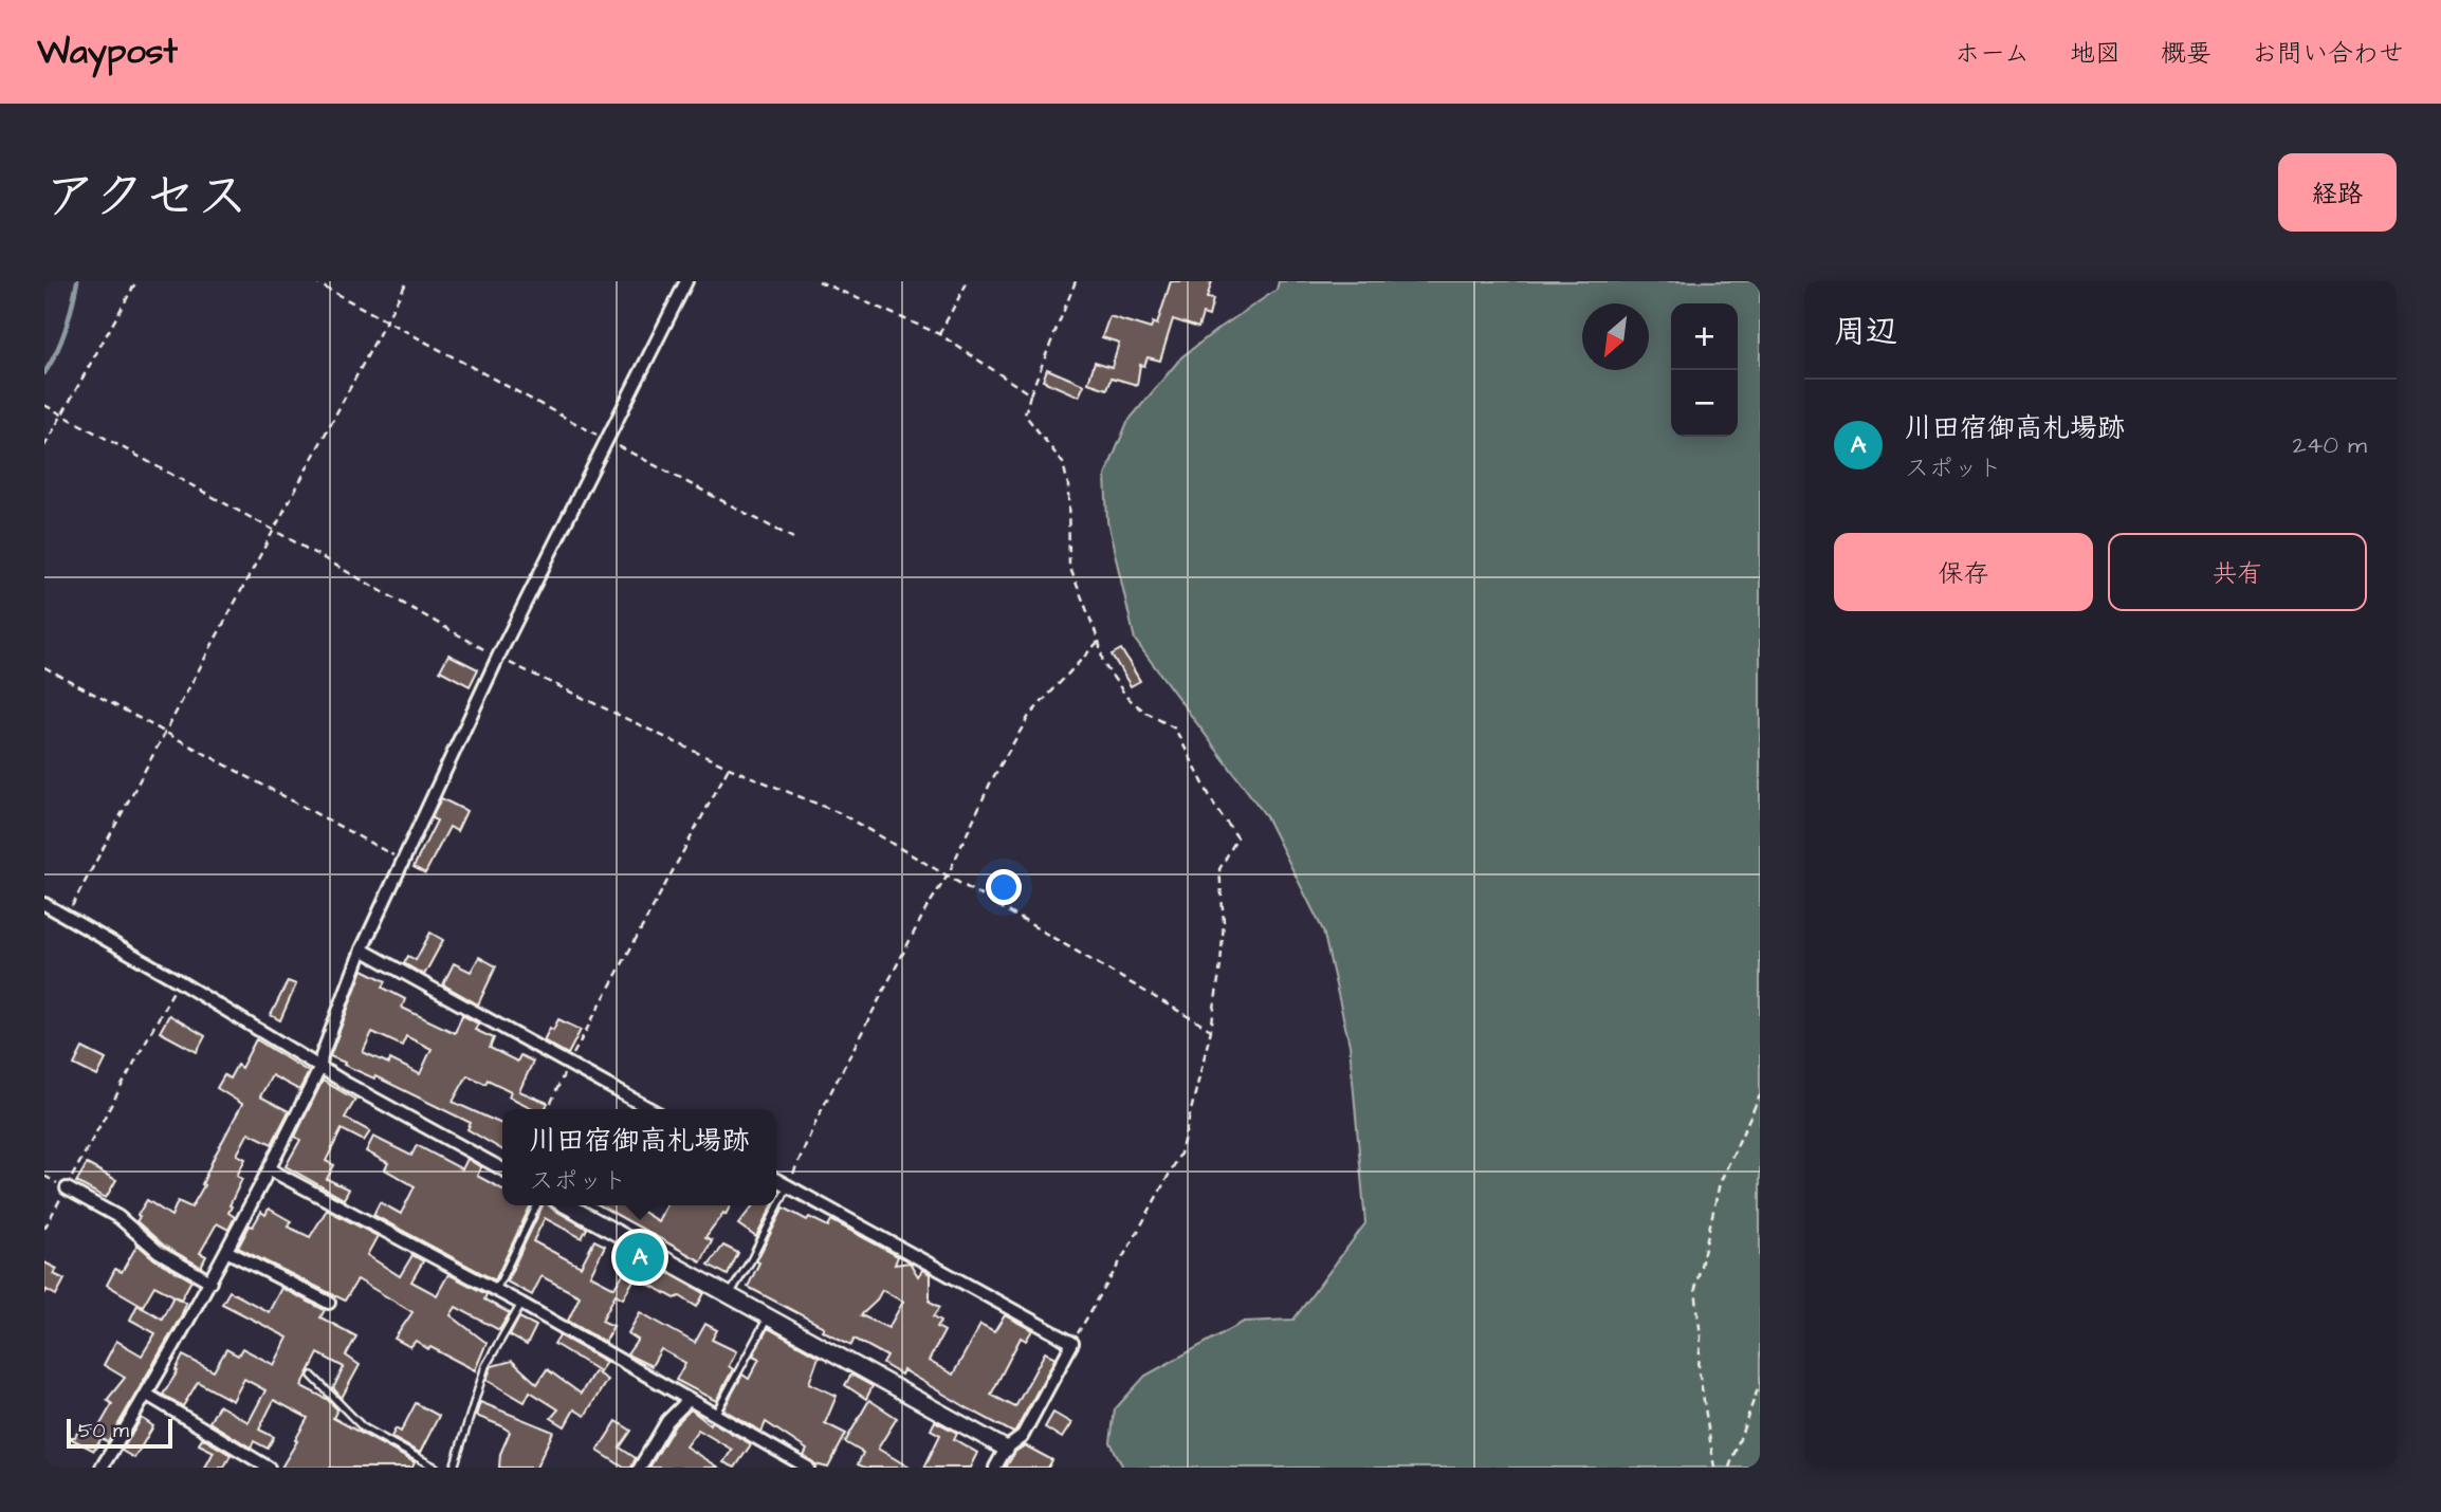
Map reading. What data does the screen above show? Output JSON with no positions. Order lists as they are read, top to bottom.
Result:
{
  "scale_bar": "50 m",
  "north": "bottom left",
  "page": {
    "header": "Waypost",
    "nav": [
      "ホーム",
      "地図",
      "概要",
      "お問い合わせ"
    ],
    "title": "アクセス",
    "buttons": [
      "経路",
      ["保存", "共有"]
    ],
    "heading": "周辺",
    "map_buttons": ["+", "−"],
    "list": [
      {
        "mark": "A",
        "name": "川田宿御高札場跡",
        "note": "スポット",
        "value": "240 m"
      }
    ],
    "popup": ["川田宿御高札場跡", "スポット"],
    "pins": "A",
    "scale": "50 m"
  }
}
